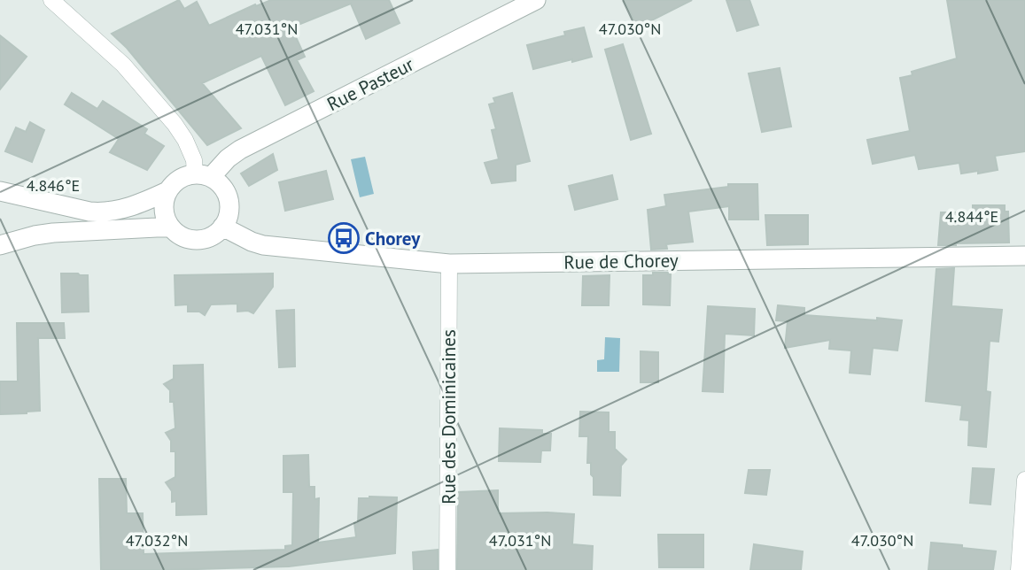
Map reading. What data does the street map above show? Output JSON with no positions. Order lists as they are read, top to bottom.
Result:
{
  "streets": {
    "street": ["Rue Pasteur", "Rue de Chorey", "Rue des Dominicaines"]
  },
  "crossings": [
    ["Rue Pasteur", "Rue de Chorey"],
    ["Rue de Chorey", "Rue des Dominicaines"]
  ],
  "places": {
    "bus stop": ["Chorey"]
  },
  "coordinates": [
    "47.030°N",
    "47.031°N",
    "4.846°E",
    "4.844°E",
    "47.032°N"
  ]
}
